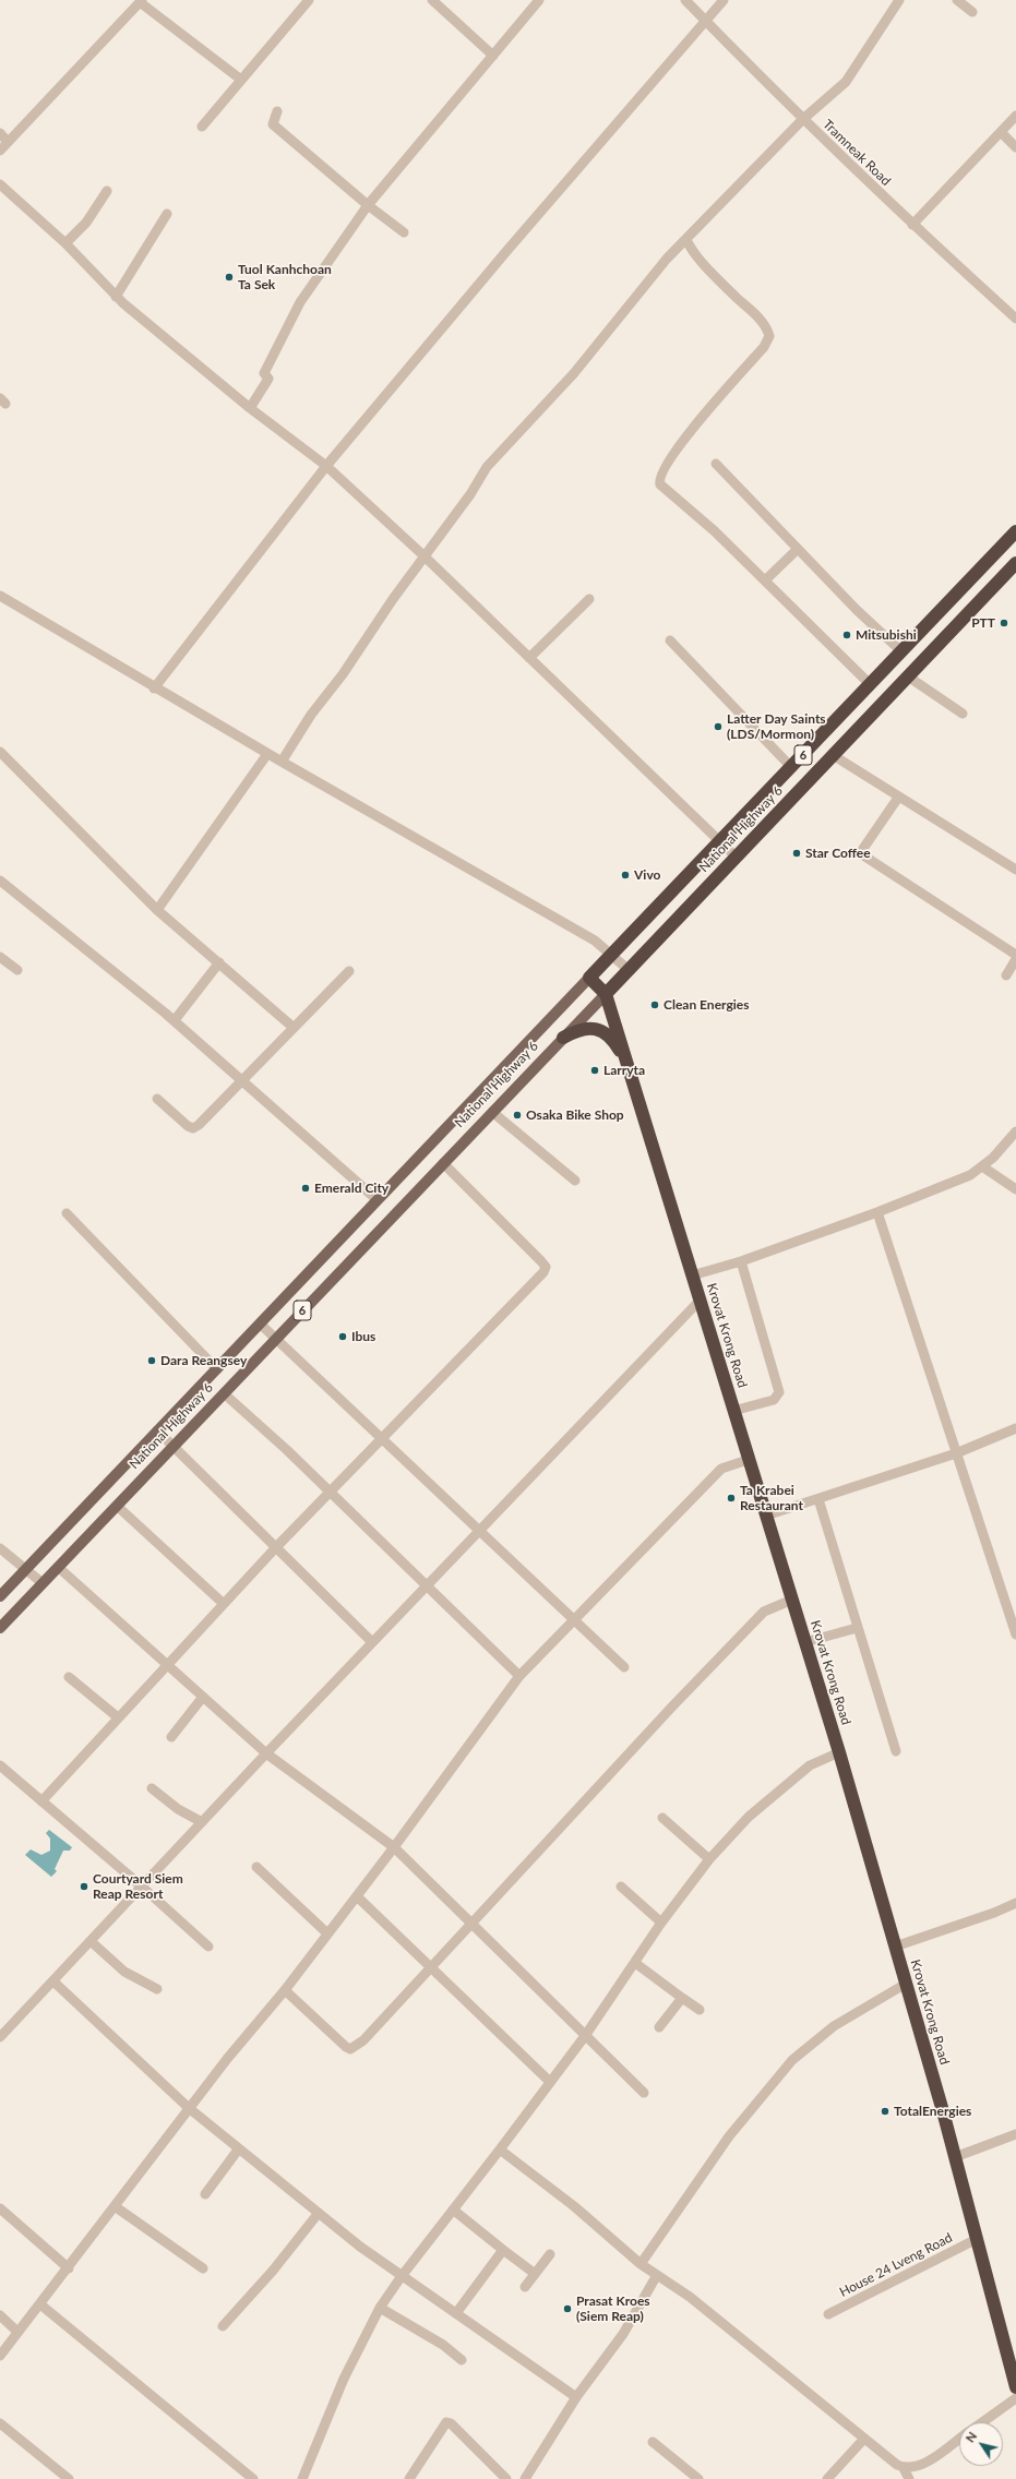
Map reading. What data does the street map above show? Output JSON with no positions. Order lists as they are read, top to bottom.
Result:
{
  "streets": {
    "highway": ["6", "National Highway 6", "Krovat Krong Road"],
    "street": ["Tramneak Road", "House 24 Lveng Road"]
  },
  "crossings": [
    ["National Highway 6", "Krovat Krong Road"],
    ["Krovat Krong Road", "House 24 Lveng Road"]
  ],
  "places": [
    "Tuol Kanhchoan Ta Sek",
    "PTT",
    "Mitsubishi",
    "Latter Day Saints (LDS/Mormon)",
    "Star Coffee",
    "Vivo",
    "Clean Energies",
    "Larryta",
    "Osaka Bike Shop",
    "Emerald City",
    "Ibus",
    "Dara Reangsey",
    "Ta Krabei Restaurant",
    "Courtyard Siem Reap Resort",
    "TotalEnergies",
    "Prasat Kroes (Siem Reap)"
  ],
  "north": "top left"
}
